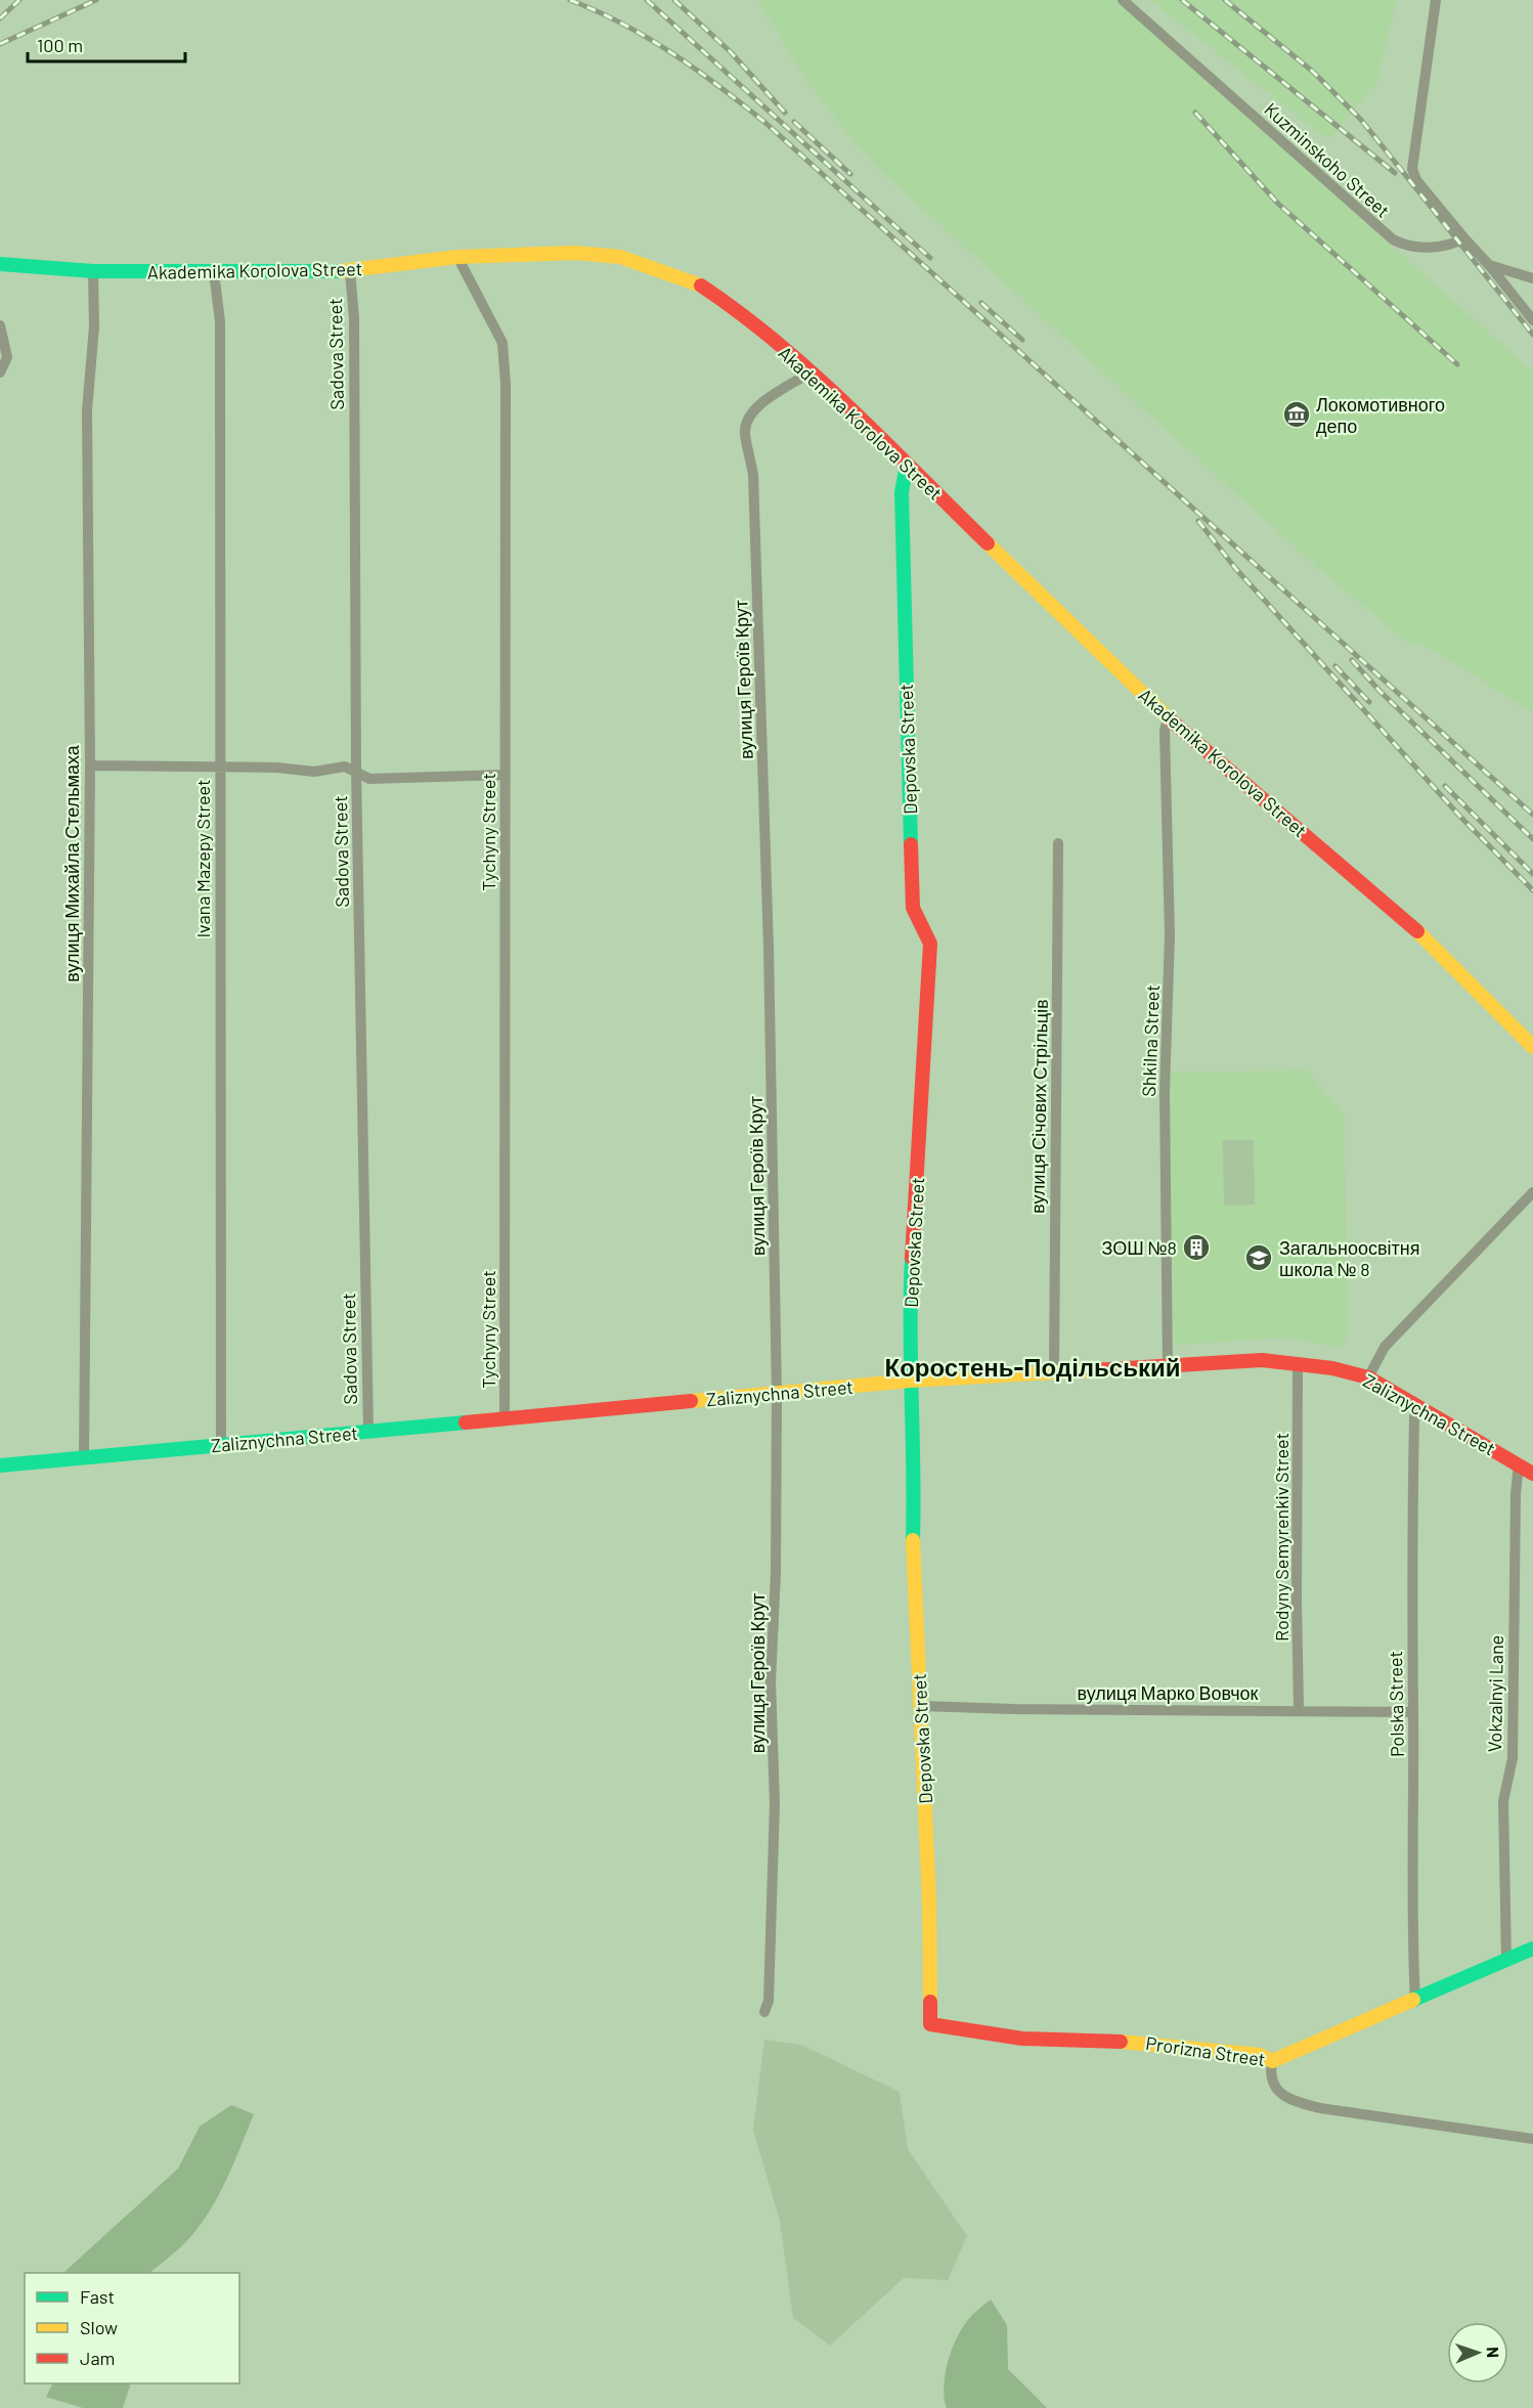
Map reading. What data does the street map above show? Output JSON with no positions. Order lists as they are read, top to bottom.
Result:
{
  "streets": {
    "street": [
      "Kuzminskoho Street",
      "Akademika Korolova Street",
      "Sadova Street",
      "вулиця Героїв Крут",
      "Depovska Street",
      "Tychyny Street",
      "Ivana Mazepy Street",
      "вулиця Михайла Стельмаха",
      "Shkilna Street",
      "вулиця Січових Стрільців",
      "Zaliznychna Street",
      "Rodyny Semyrenkiv Street",
      "вулиця Марко Вовчок",
      "Vokzalnyi Lane",
      "Polska Street",
      "Prorizna Street"
    ]
  },
  "crossings": [
    ["Akademika Korolova Street", "Sadova Street"],
    ["Akademika Korolova Street", "вулиця Героїв Крут"],
    ["Akademika Korolova Street", "Depovska Street"],
    ["Akademika Korolova Street", "Tychyny Street"],
    ["Akademika Korolova Street", "Ivana Mazepy Street"],
    ["Akademika Korolova Street", "вулиця Михайла Стельмаха"],
    ["Akademika Korolova Street", "Shkilna Street"],
    ["Sadova Street", "Zaliznychna Street"],
    ["вулиця Героїв Крут", "Zaliznychna Street"],
    ["Depovska Street", "Zaliznychna Street"],
    ["Depovska Street", "вулиця Марко Вовчок"],
    ["Depovska Street", "Prorizna Street"],
    ["Tychyny Street", "Zaliznychna Street"],
    ["Ivana Mazepy Street", "Zaliznychna Street"],
    ["вулиця Михайла Стельмаха", "Zaliznychna Street"],
    ["Shkilna Street", "Zaliznychna Street"],
    ["вулиця Січових Стрільців", "Zaliznychna Street"],
    ["Zaliznychna Street", "Rodyny Semyrenkiv Street"],
    ["Zaliznychna Street", "Vokzalnyi Lane"],
    ["Zaliznychna Street", "Polska Street"],
    ["Rodyny Semyrenkiv Street", "вулиця Марко Вовчок"],
    ["вулиця Марко Вовчок", "Polska Street"],
    ["Vokzalnyi Lane", "Prorizna Street"],
    ["Polska Street", "Prorizna Street"]
  ],
  "districts": ["Коростень-Подільський"],
  "places": {
    "museum": ["Локомотивного депо"],
    "building": ["ЗОШ №8"],
    "school or university": ["Загальноосвітня школа № 8"]
  },
  "legend": ["Fast", "Slow", "Jam"],
  "scale_bar": "100 m",
  "north": "right"
}
